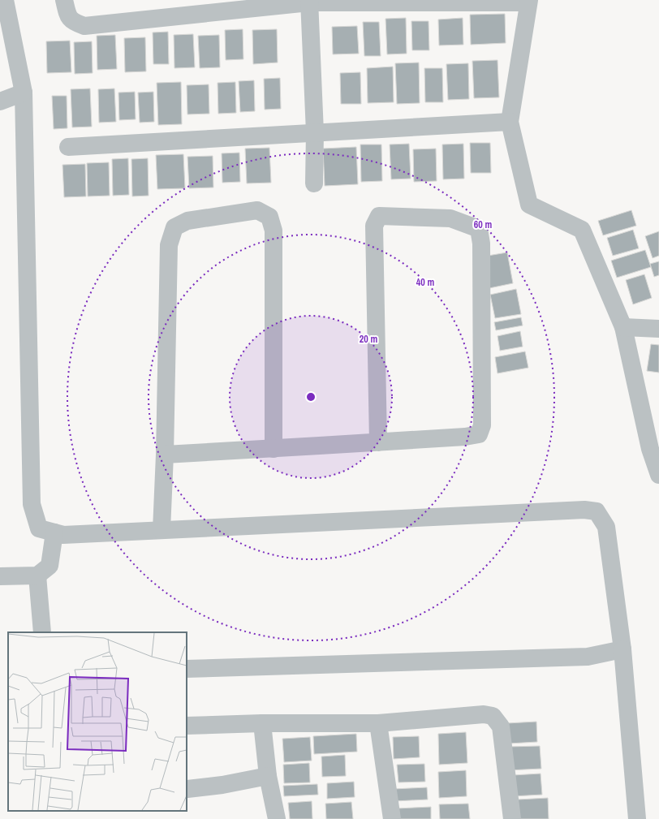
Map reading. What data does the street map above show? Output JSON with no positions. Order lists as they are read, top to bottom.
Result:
{
  "rings": ["60 m", "40 m", "20 m"]
}
